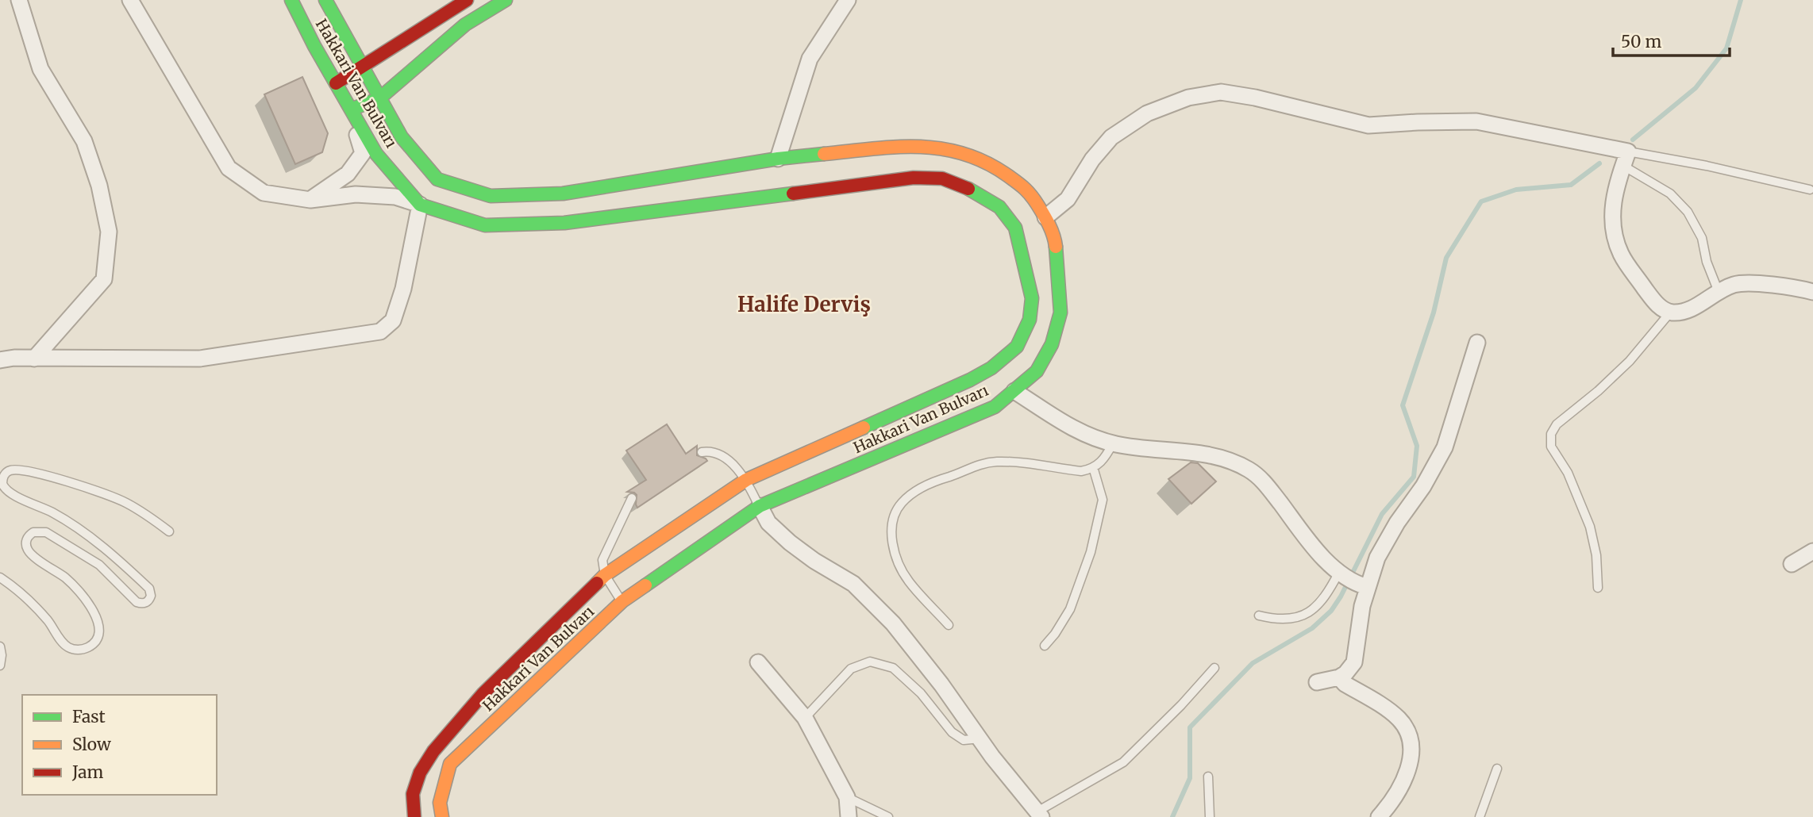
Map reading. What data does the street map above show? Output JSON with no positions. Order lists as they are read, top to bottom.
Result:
{
  "streets": {
    "main road": ["Hakkari Van Bulvarı"]
  },
  "districts": ["Halife Derviş"],
  "legend": ["Fast", "Slow", "Jam"],
  "scale_bar": "50 m"
}
